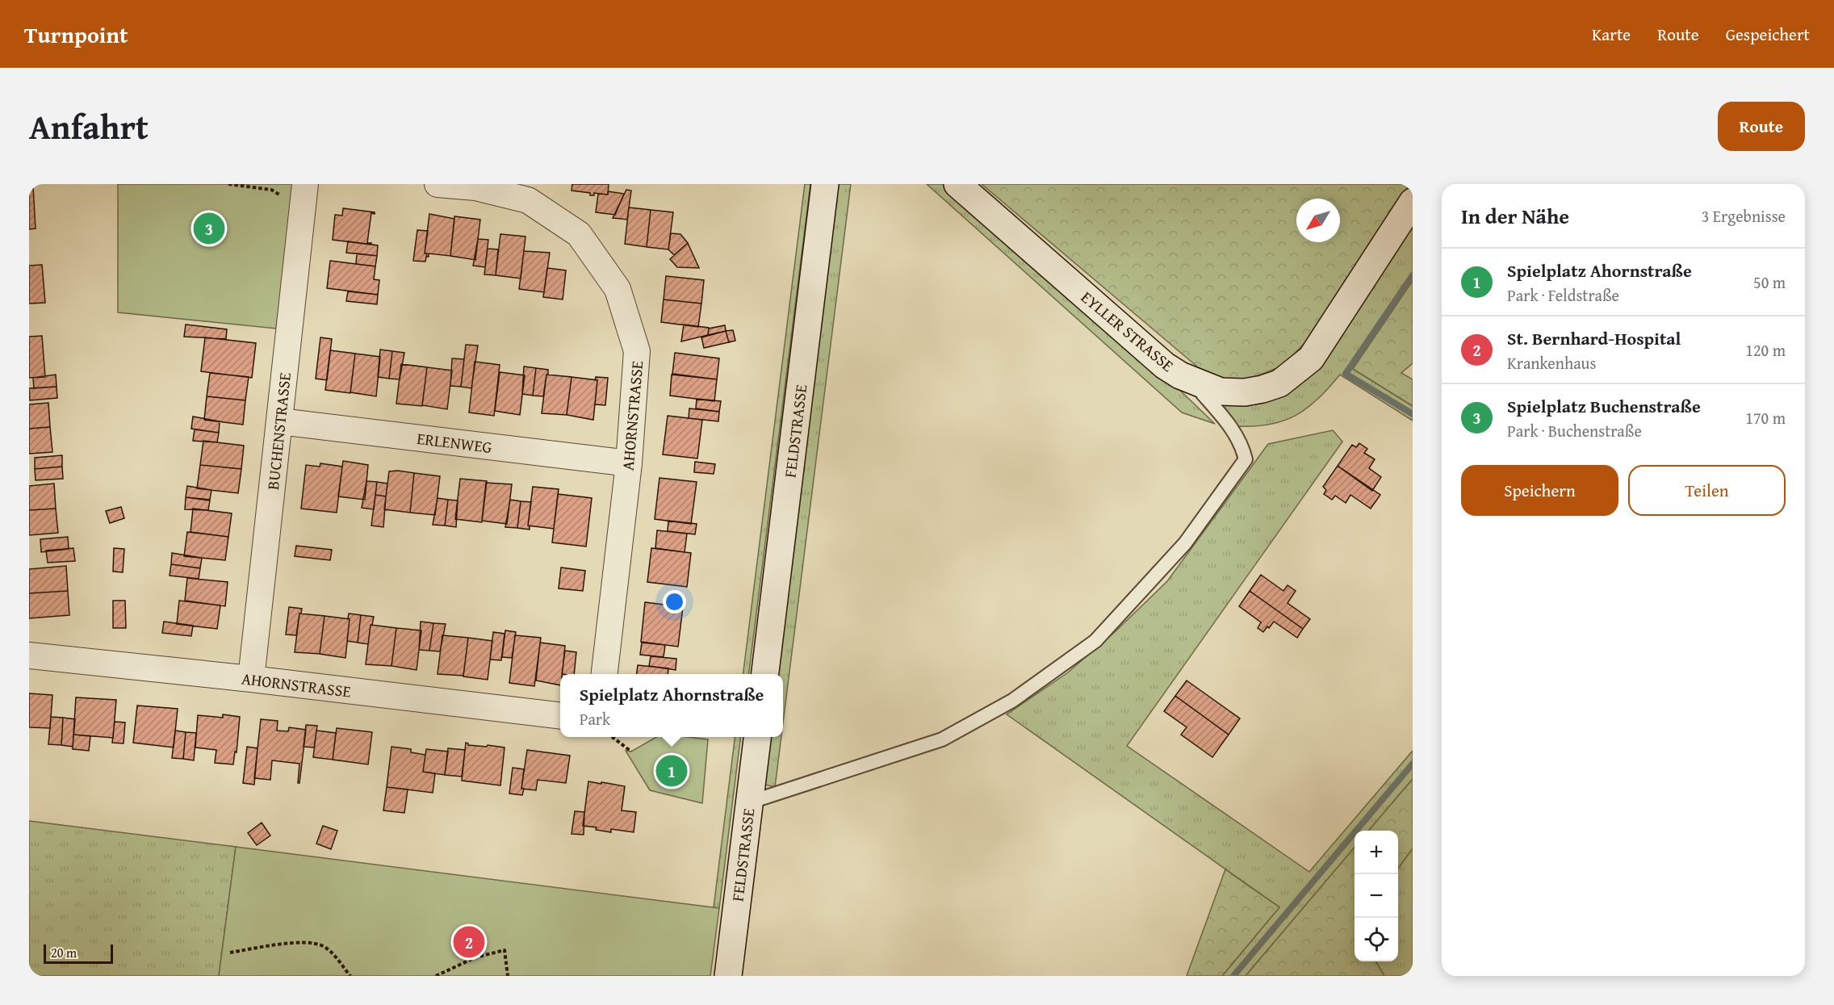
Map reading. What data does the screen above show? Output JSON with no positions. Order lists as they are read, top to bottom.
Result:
{
  "streets": {
    "street": [
      "EYLLER STRASSE",
      "AHORNSTRASSE",
      "BUCHENSTRASSE",
      "FELDSTRASSE",
      "ERLENWEG"
    ]
  },
  "crossings": [
    ["AHORNSTRASSE", "BUCHENSTRASSE"],
    ["AHORNSTRASSE", "ERLENWEG"],
    ["BUCHENSTRASSE", "ERLENWEG"]
  ],
  "scale_bar": "20 m",
  "north": "bottom left",
  "page": {
    "header": "Turnpoint",
    "nav": ["Karte", "Route", "Gespeichert"],
    "title": "Anfahrt",
    "buttons": [
      "Route",
      ["Speichern", "Teilen"]
    ],
    "heading": ["In der Nähe", "3 Ergebnisse"],
    "pins": ["3", "1", "2"],
    "list": [
      {
        "mark": "1",
        "name": "Spielplatz Ahornstraße",
        "note": "Park · Feldstraße",
        "value": "50 m"
      },
      {
        "mark": "2",
        "name": "St. Bernhard-Hospital",
        "note": "Krankenhaus",
        "value": "120 m"
      },
      {
        "mark": "3",
        "name": "Spielplatz Buchenstraße",
        "note": "Park · Buchenstraße",
        "value": "170 m"
      }
    ],
    "popup": ["Spielplatz Ahornstraße", "Park"],
    "map_buttons": ["+", "−"],
    "scale": "20 m"
  }
}
